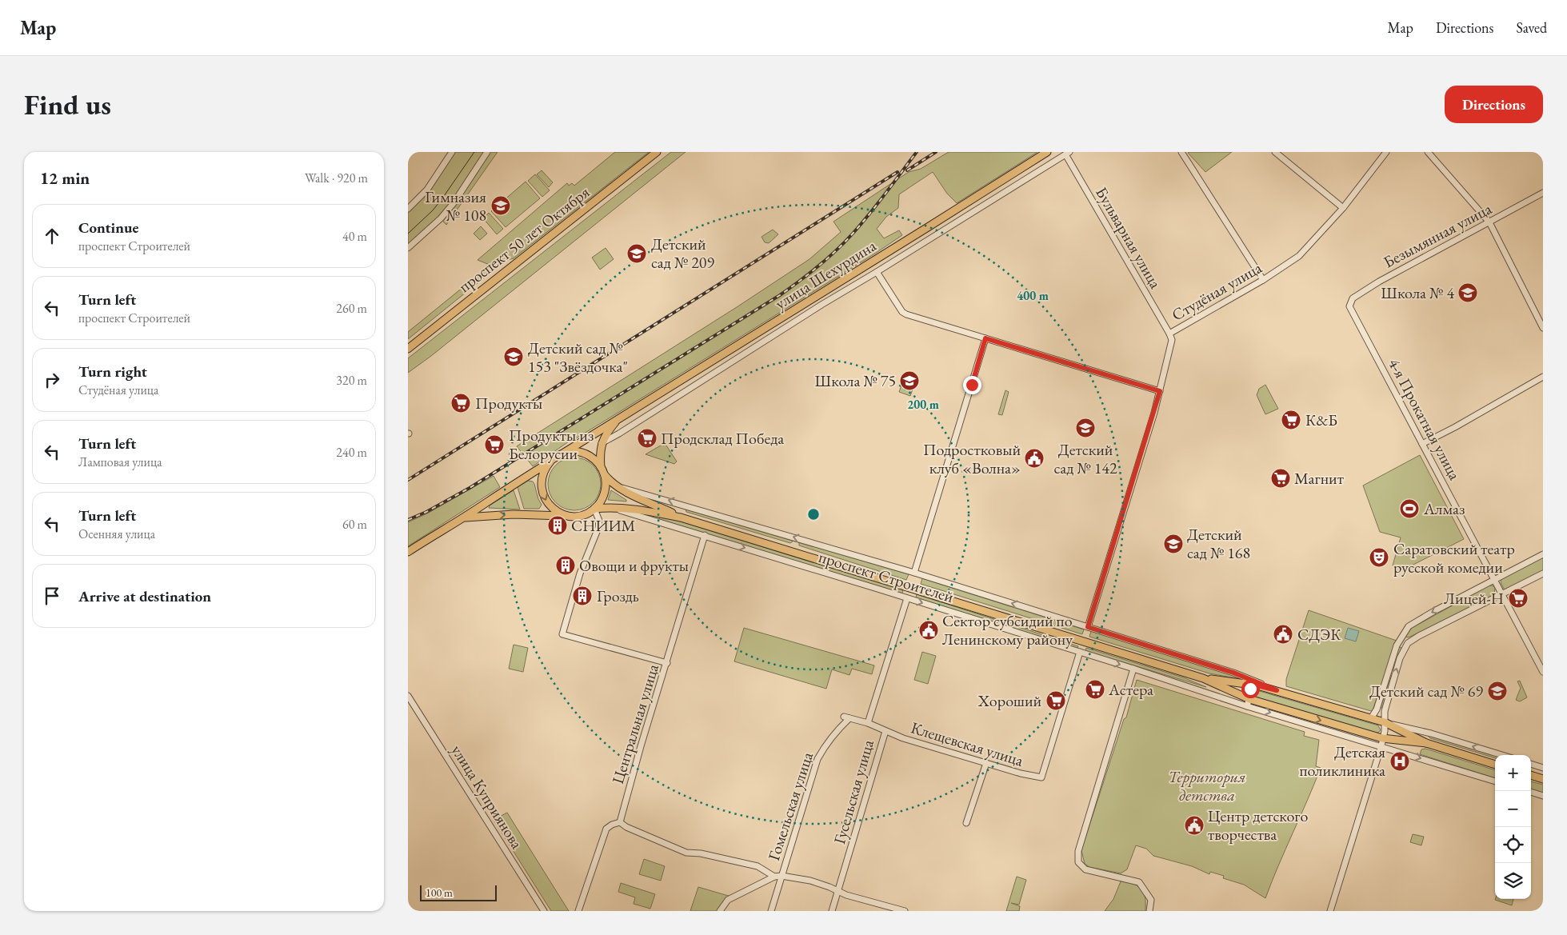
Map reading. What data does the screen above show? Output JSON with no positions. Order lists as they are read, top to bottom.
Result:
{
  "streets": {
    "main road": ["проспект 50 лет Октября", "улица Шехурдина", "проспект Строителей"],
    "street": [
      "Безымянная улица",
      "Бульварная улица",
      "Студёная улица",
      "4-я Прокатная улица",
      "Центральная улица",
      "Клещевская улица",
      "Гусельская улица",
      "улица Куприянова",
      "Гомельская улица"
    ]
  },
  "crossings": [
    ["Безымянная улица", "4-я Прокатная улица"],
    ["Бульварная улица", "Студёная улица"],
    ["улица Шехурдина", "проспект Строителей"],
    ["Студёная улица", "проспект Строителей"],
    ["проспект Строителей", "Центральная улица"],
    ["проспект Строителей", "Клещевская улица"],
    ["проспект Строителей", "Гусельская улица"],
    ["Клещевская улица", "Гусельская улица"],
    ["Гусельская улица", "Гомельская улица"]
  ],
  "parks": ["Территория детства"],
  "places": {
    "school or university": [
      "Гимназия № 108",
      "Детский сад № 209",
      "Школа № 4",
      "Детский сад № 153 \"Звёздочка\"",
      "Школа № 75",
      "Детский сад № 142",
      "Детский сад № 168",
      "Детский сад № 69"
    ],
    "supermarket": [
      "Продукты",
      "К&Б",
      "Продсклад Победа",
      "Продукты из Белорусии",
      "Магнит",
      "Лицей-Н",
      "Астера",
      "Хороший"
    ],
    "public building": [
      "Подростковый клуб «Волна»",
      "Сектор субсидий по Ленинскому району",
      "СДЭК",
      "Центр детского творчества"
    ],
    "sports": ["Алмаз"],
    "building": ["СНИИМ", "Овощи и фрукты", "Гроздь"],
    "theatre": ["Саратовский театр русской комедии"],
    "hospital": ["Детская поликлиника"]
  },
  "scale_bar": "100 m",
  "page": {
    "header": "Map",
    "nav": ["Map", "Directions", "Saved"],
    "buttons": "Directions",
    "title": "Find us",
    "heading": ["12 min", "Walk · 920 m"],
    "list": [
      ["Continue", "проспект Строителей", "40 m"],
      ["Turn left", "проспект Строителей", "260 m"],
      ["Turn right", "Студёная улица", "320 m"],
      ["Turn left", "Ламповая улица", "240 m"],
      ["Turn left", "Осенняя улица", "60 m"],
      "Arrive at destination"
    ],
    "map_buttons": ["+", "−"],
    "scale": "100 m"
  },
  "rings": ["400 m", "200 m"]
}
